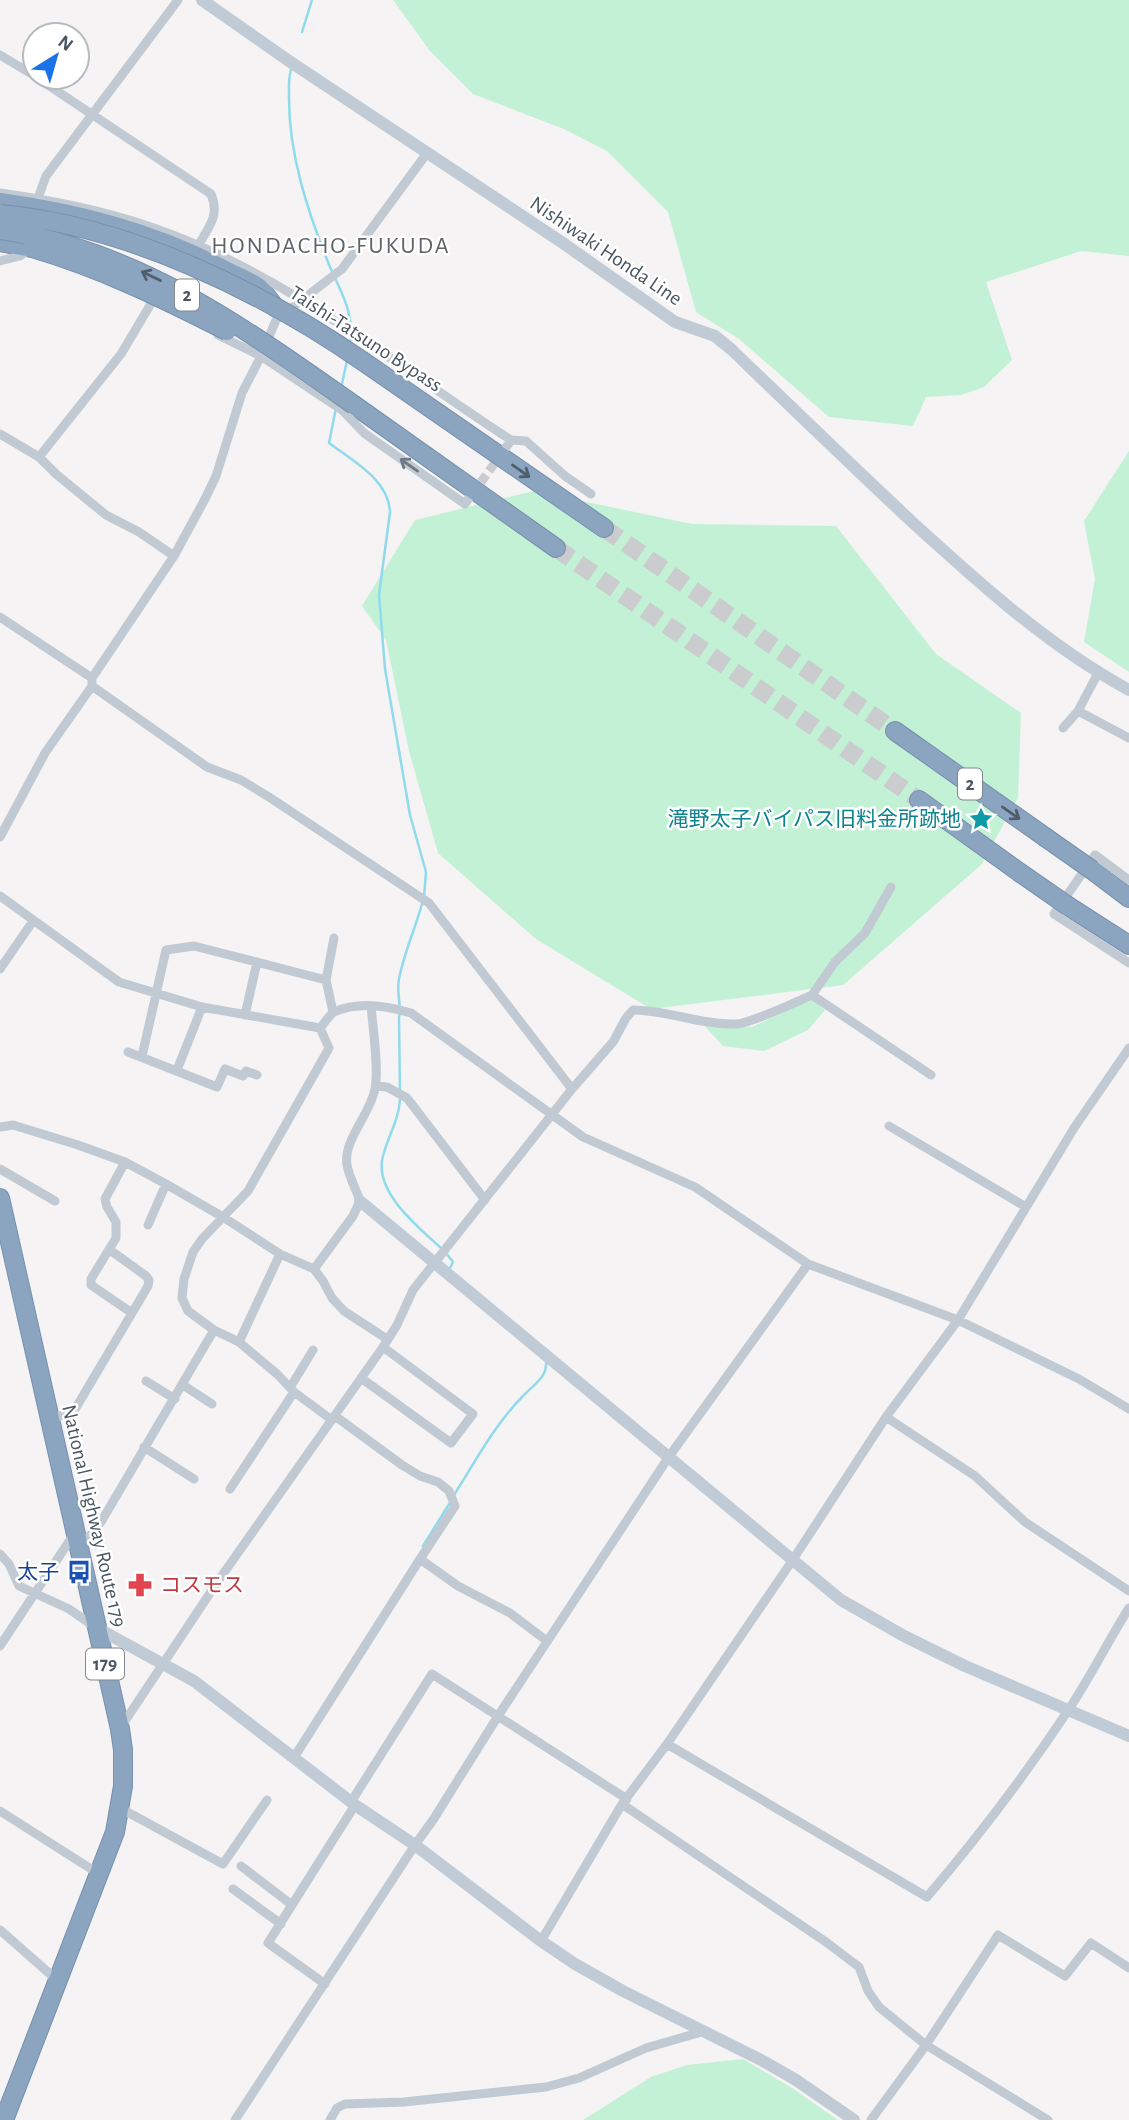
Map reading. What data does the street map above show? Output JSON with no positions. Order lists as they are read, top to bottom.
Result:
{
  "streets": {
    "highway": [
      "2",
      "Taishi-Tatsuno Bypass",
      "National Highway Route 179",
      "179"
    ],
    "street": ["Nishiwaki Honda Line"]
  },
  "districts": ["HONDACHO-FUKUDA"],
  "places": {
    "place": ["滝野太子バイパス旧料金所跡地"],
    "bus stop": ["太子"],
    "pharmacy": ["コスモス"]
  },
  "north": "top right"
}
